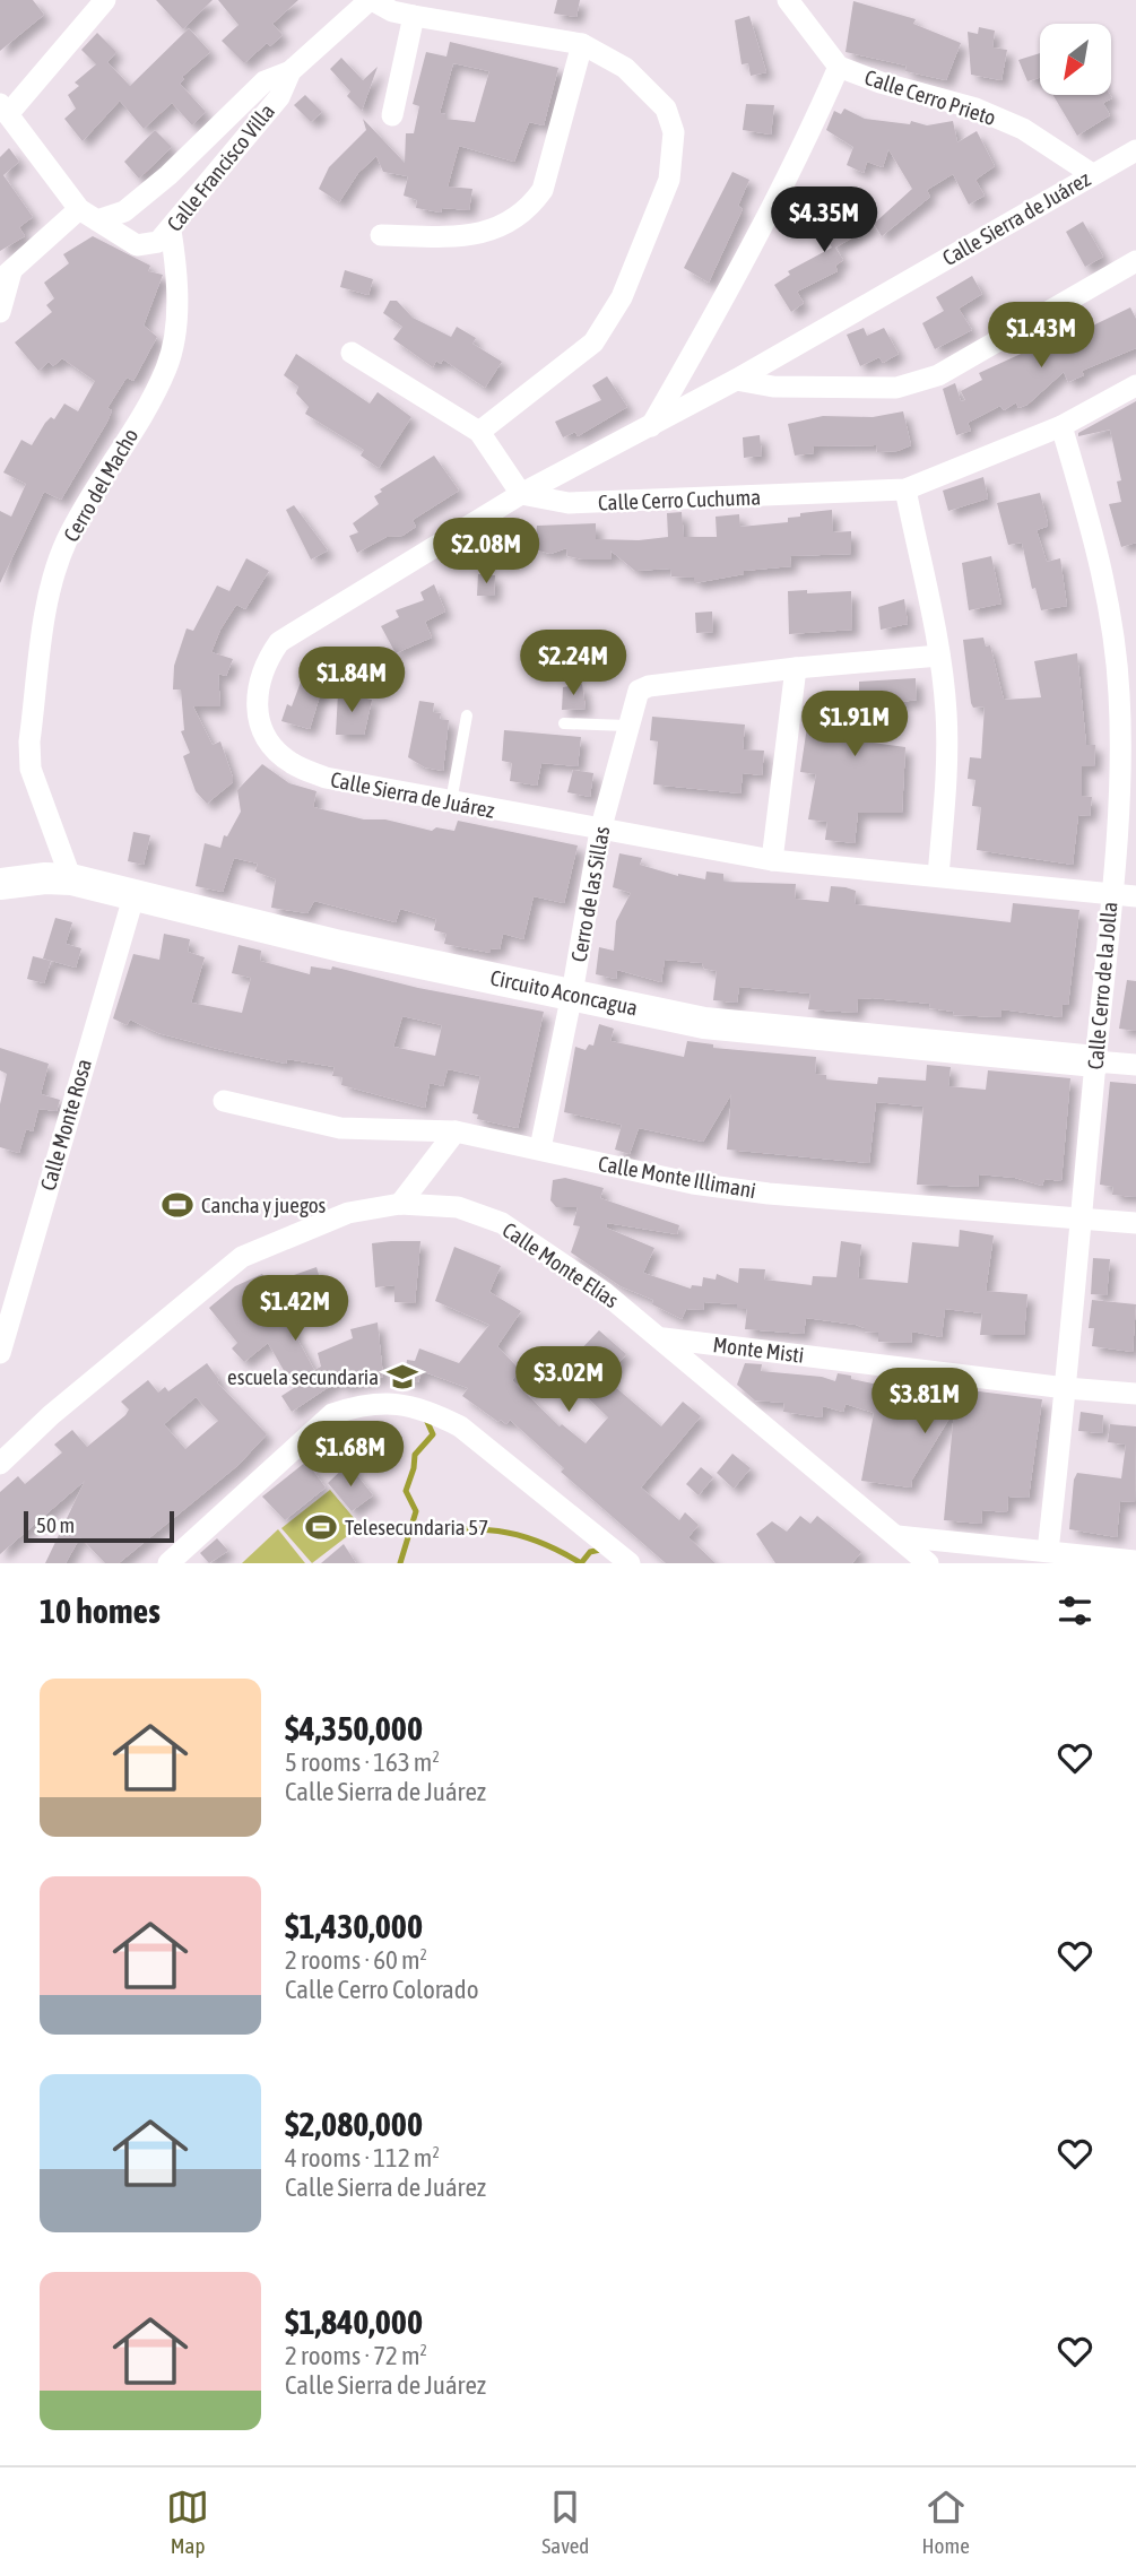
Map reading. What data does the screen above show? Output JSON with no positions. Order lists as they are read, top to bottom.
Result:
{
  "streets": {
    "street": [
      "Calle Cerro Prieto",
      "Calle Francisco Villa",
      "Calle Sierra de Juárez",
      "Cerro del Macho",
      "Calle Cerro Cuchuma",
      "Cerro de las Sillas",
      "Calle Cerro de la Jolla",
      "Circuito Aconcagua",
      "Calle Monte Rosa",
      "Calle Monte Illimani",
      "Calle Monte Elías",
      "Monte Misti"
    ]
  },
  "crossings": [
    ["Calle Cerro Prieto", "Calle Sierra de Juárez"],
    ["Calle Francisco Villa", "Cerro del Macho"],
    ["Calle Sierra de Juárez", "Calle Cerro Cuchuma"],
    ["Calle Sierra de Juárez", "Cerro de las Sillas"],
    ["Calle Sierra de Juárez", "Calle Cerro de la Jolla"],
    ["Cerro del Macho", "Circuito Aconcagua"],
    ["Calle Cerro Cuchuma", "Calle Cerro de la Jolla"],
    ["Cerro de las Sillas", "Circuito Aconcagua"],
    ["Cerro de las Sillas", "Calle Monte Illimani"],
    ["Calle Cerro de la Jolla", "Circuito Aconcagua"],
    ["Calle Cerro de la Jolla", "Calle Monte Illimani"],
    ["Calle Cerro de la Jolla", "Monte Misti"],
    ["Circuito Aconcagua", "Calle Monte Rosa"],
    ["Calle Monte Elías", "Monte Misti"]
  ],
  "places": {
    "sports": ["Cancha y juegos", "Telesecundaria 57"],
    "school or university": ["escuela secundaria"]
  },
  "scale_bar": "50 m",
  "north": "bottom left",
  "page": {
    "price": [
      "$4.35M",
      "$1.43M",
      "$2.08M",
      "$2.24M",
      "$1.84M",
      "$1.91M",
      "$1.42M",
      "$3.02M",
      "$3.81M",
      "$1.68M"
    ],
    "scale": "50 m",
    "heading": "10 homes",
    "list": [
      {
        "name": "$4,350,000",
        "note": "5 rooms · 163 m² · Calle Sierra de Juárez"
      },
      {
        "name": "$1,430,000",
        "note": "2 rooms · 60 m² · Calle Cerro Colorado"
      },
      {
        "name": "$2,080,000",
        "note": "4 rooms · 112 m² · Calle Sierra de Juárez"
      },
      {
        "name": "$1,840,000",
        "note": "2 rooms · 72 m² · Calle Sierra de Juárez"
      }
    ],
    "tabs": ["Map", "Saved", "Home"]
  }
}
